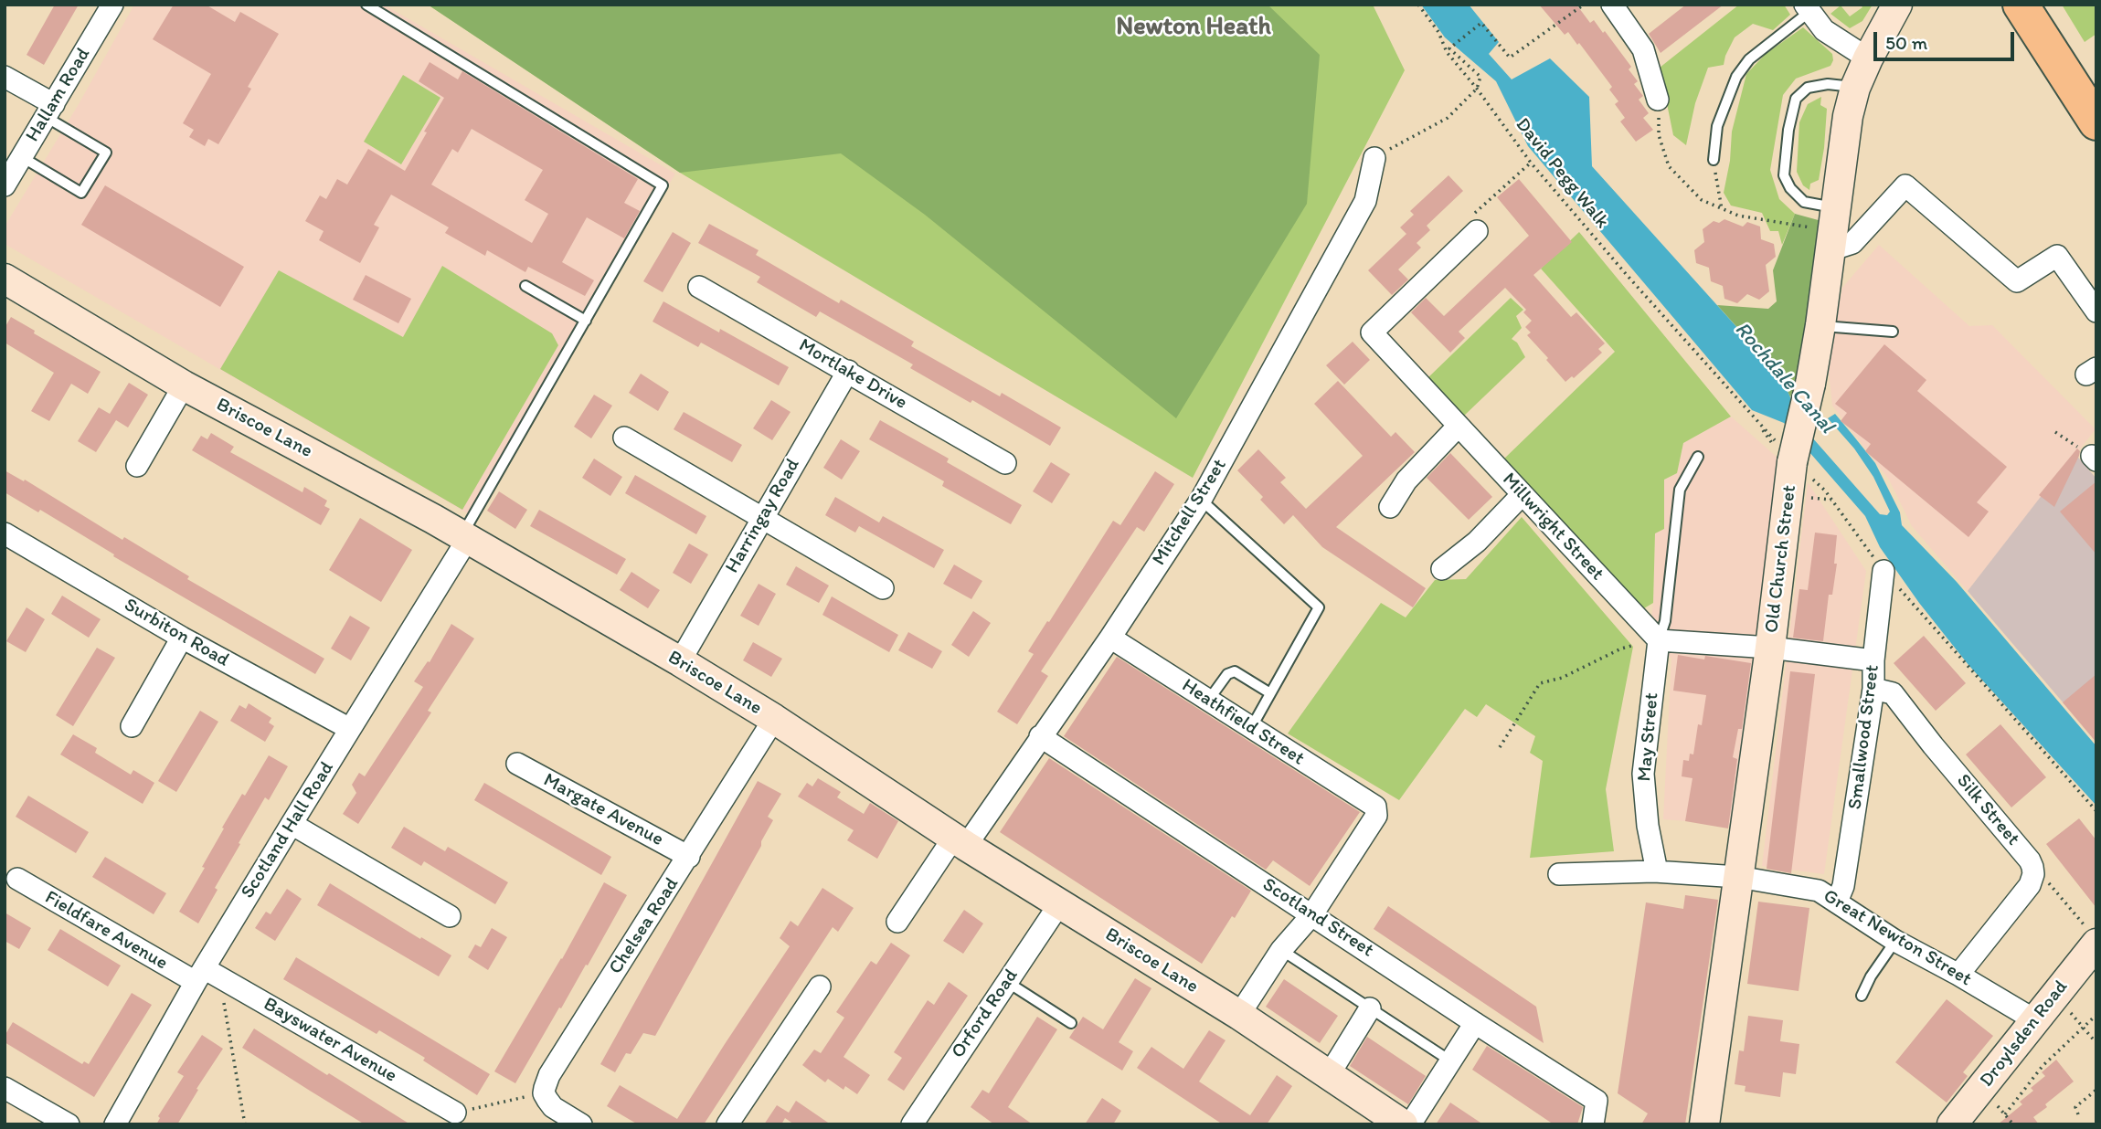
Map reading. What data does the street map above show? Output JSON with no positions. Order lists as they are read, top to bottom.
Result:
{
  "streets": {
    "street": [
      "Hallam Road",
      "Mortlake Drive",
      "Briscoe Lane",
      "Mitchell Street",
      "Harringay Road",
      "Millwright Street",
      "Old Church Street",
      "Surbiton Road",
      "Heathfield Street",
      "May Street",
      "Smallwood Street",
      "Margate Avenue",
      "Silk Street",
      "Scotland Hall Road",
      "Scotland Street",
      "Chelsea Road",
      "Fieldfare Avenue",
      "Great Newton Street",
      "Orford Road",
      "Droylsden Road",
      "Bayswater Avenue"
    ],
    "path": ["David Pegg Walk"]
  },
  "crossings": [
    ["David Pegg Walk", "Old Church Street"],
    ["Mortlake Drive", "Harringay Road"],
    ["Briscoe Lane", "Mitchell Street"],
    ["Briscoe Lane", "Harringay Road"],
    ["Briscoe Lane", "Scotland Hall Road"],
    ["Briscoe Lane", "Chelsea Road"],
    ["Briscoe Lane", "Orford Road"],
    ["Mitchell Street", "Heathfield Street"],
    ["Mitchell Street", "Scotland Street"],
    ["Millwright Street", "May Street"],
    ["Old Church Street", "Great Newton Street"],
    ["Surbiton Road", "Scotland Hall Road"],
    ["Heathfield Street", "Scotland Street"],
    ["May Street", "Great Newton Street"],
    ["Smallwood Street", "Silk Street"],
    ["Smallwood Street", "Great Newton Street"],
    ["Margate Avenue", "Chelsea Road"],
    ["Scotland Hall Road", "Fieldfare Avenue"],
    ["Scotland Hall Road", "Bayswater Avenue"],
    ["Fieldfare Avenue", "Bayswater Avenue"],
    ["Great Newton Street", "Droylsden Road"]
  ],
  "districts": ["Newton Heath"],
  "water": ["Rochdale Canal"],
  "scale_bar": "50 m"
}
